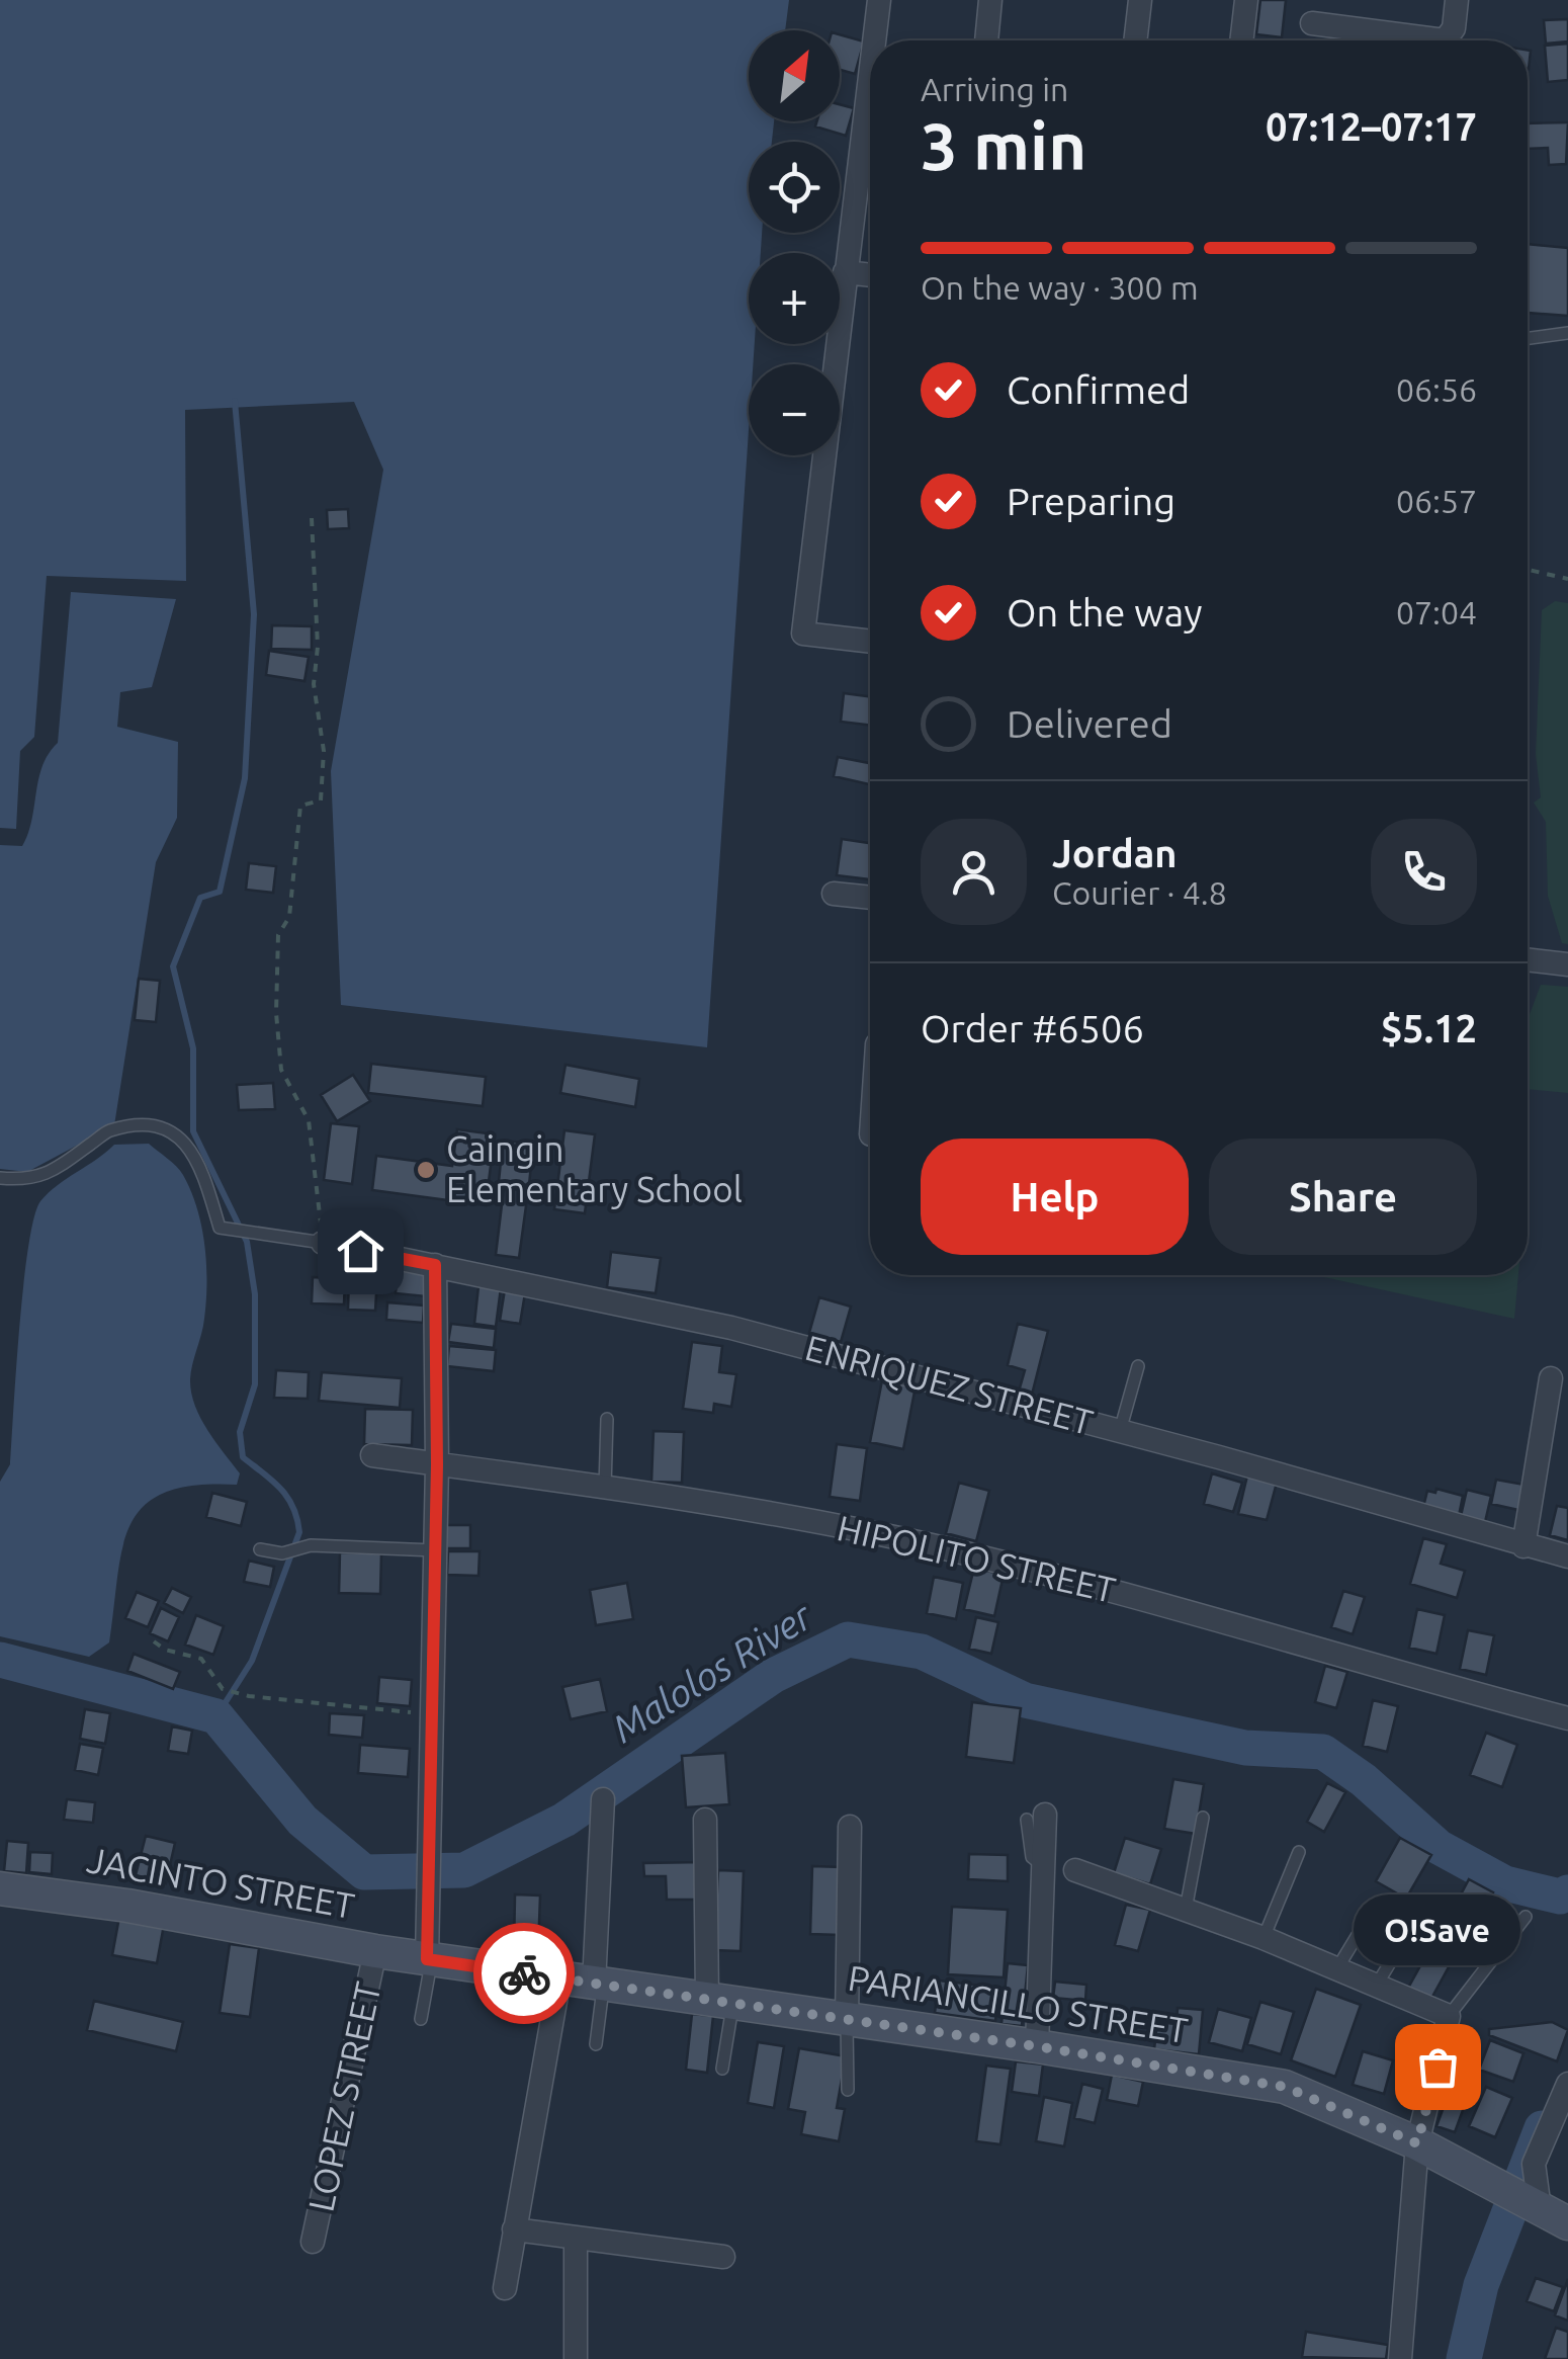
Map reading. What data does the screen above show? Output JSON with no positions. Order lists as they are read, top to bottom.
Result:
{
  "streets": {
    "main road": ["JACINTO STREET", "PARIANCILLO STREET"],
    "street": ["ENRIQUEZ STREET", "HIPOLITO STREET", "LOPEZ STREET"]
  },
  "crossings": [
    ["JACINTO STREET", "PARIANCILLO STREET"],
    ["JACINTO STREET", "LOPEZ STREET"]
  ],
  "water": ["Malolos River"],
  "places": ["Caingin Elementary School", "O!Save"],
  "north": "top right",
  "page": {
    "map_buttons": ["+", "−"],
    "heading": ["3 min", "Arriving in", "07:12–07:17"],
    "panel": [
      "Jordan",
      "Courier · 4.8",
      "Order #6506",
      "$5.12"
    ],
    "bar": "On the way · 300 m",
    "list": [
      ["Confirmed", "06:56"],
      ["Preparing", "06:57"],
      ["On the way", "07:04"],
      "Delivered"
    ],
    "buttons": ["Help", "Share"],
    "bubble": "O!Save"
  }
}
